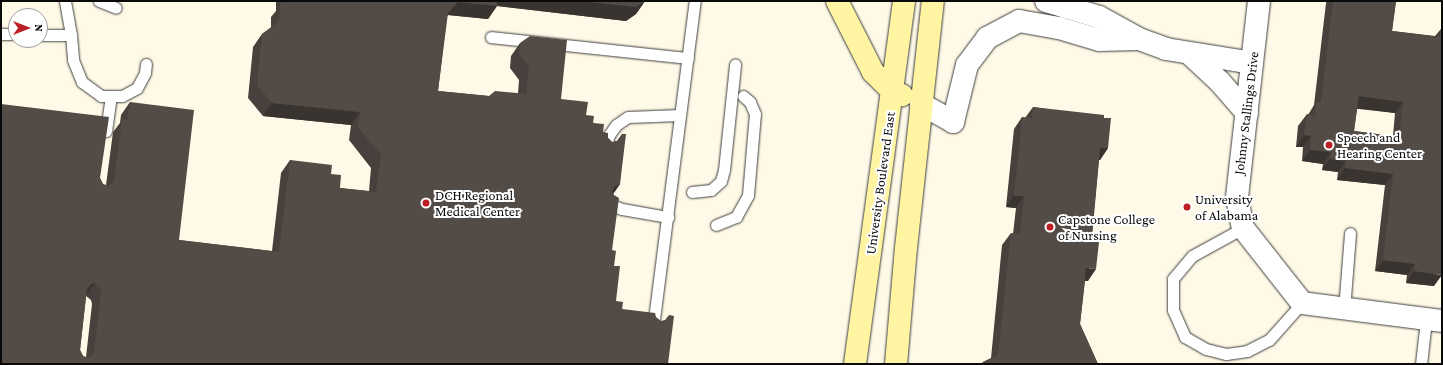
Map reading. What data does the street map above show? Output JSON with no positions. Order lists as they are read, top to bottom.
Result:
{
  "streets": {
    "main road": ["University Boulevard East"],
    "street": ["Johnny Stallings Drive"]
  },
  "places": [
    "Speech and Hearing Center",
    "DCH Regional Medical Center",
    "University of Alabama",
    "Capstone College of Nursing"
  ],
  "north": "right"
}
